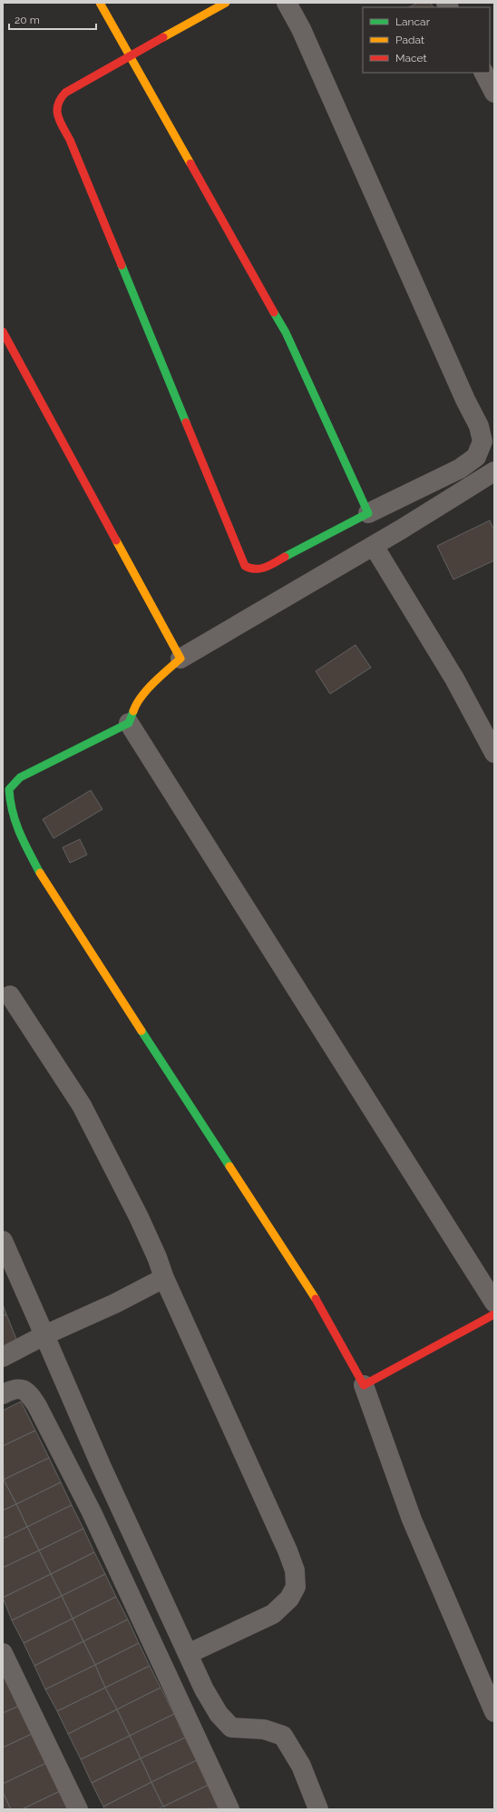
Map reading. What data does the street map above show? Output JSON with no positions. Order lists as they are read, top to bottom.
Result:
{
  "legend": ["Lancar", "Padat", "Macet"],
  "scale_bar": "20 m"
}
